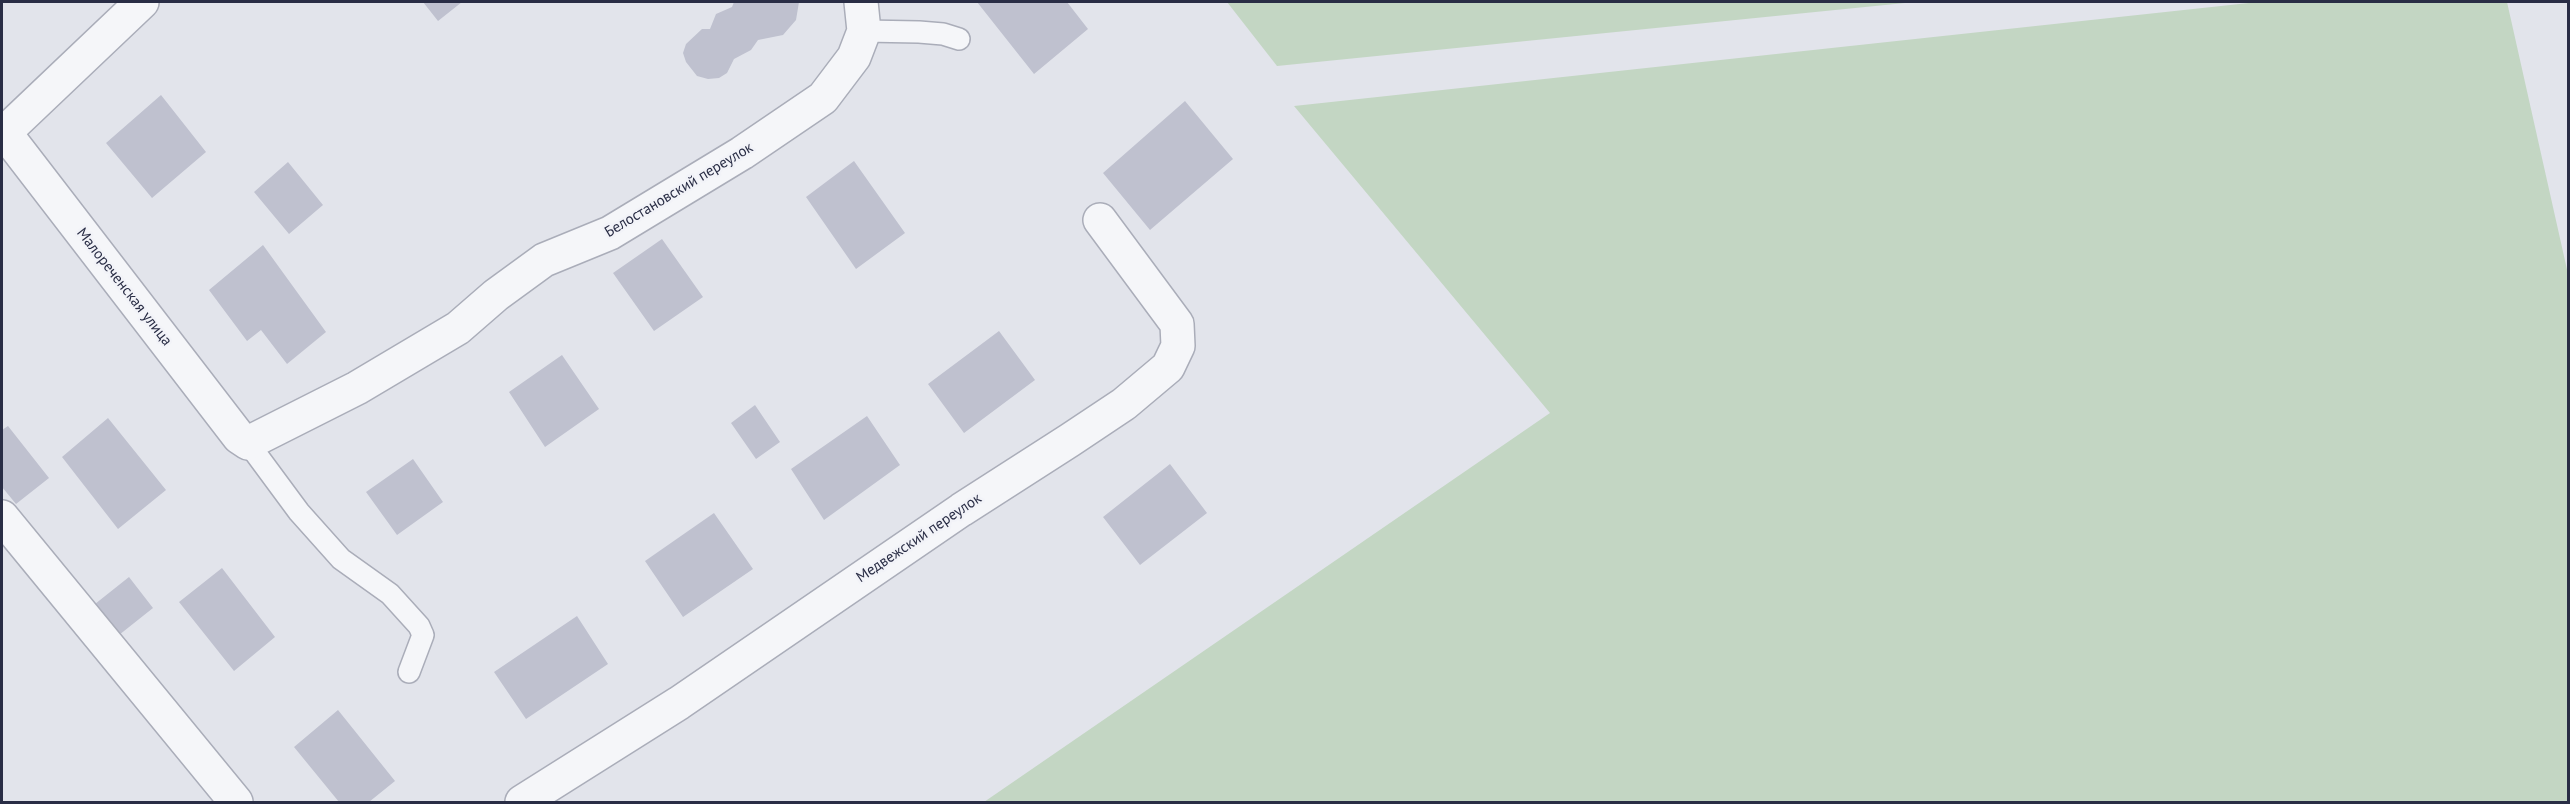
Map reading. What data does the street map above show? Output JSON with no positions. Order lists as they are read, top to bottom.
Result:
{
  "streets": {
    "street": ["Белостановский переулок", "Малореченская улица", "Медвежский переулок"]
  },
  "crossings": [
    ["Белостановский переулок", "Малореченская улица"]
  ]
}
